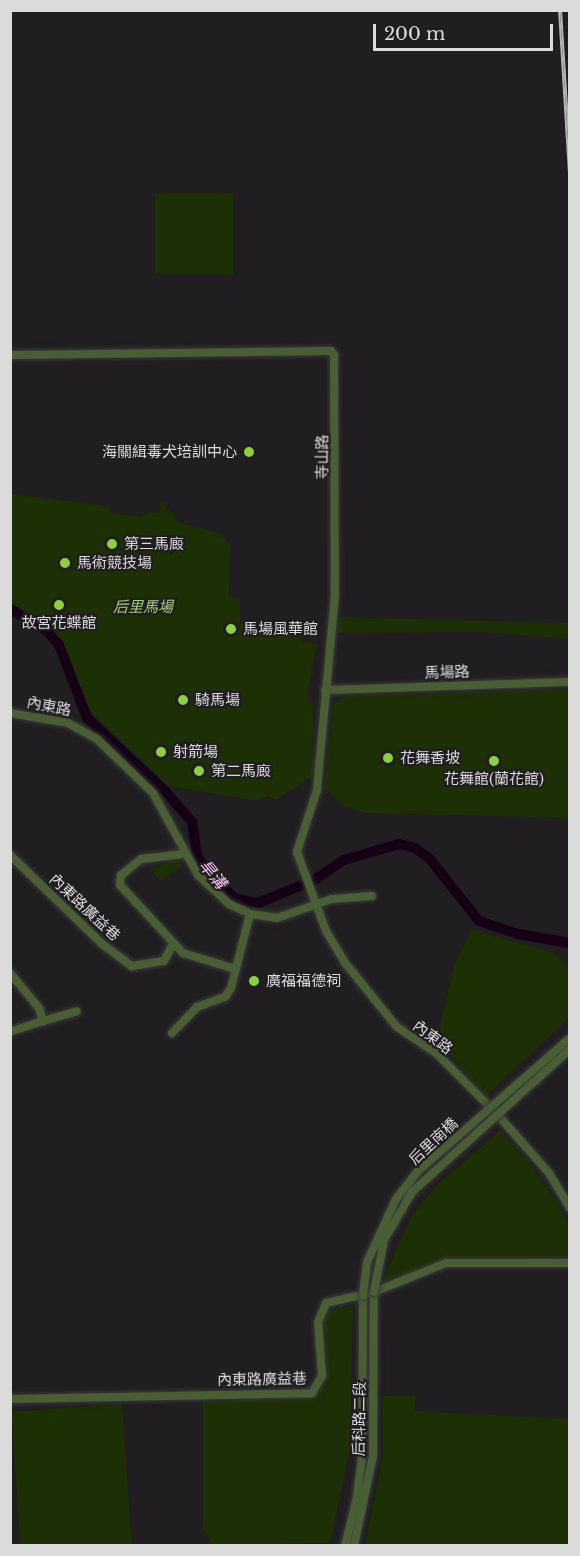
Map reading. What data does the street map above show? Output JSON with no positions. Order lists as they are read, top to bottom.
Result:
{
  "streets": {
    "street": [
      "寺山路",
      "馬場路",
      "內東路",
      "內東路廣益巷",
      "后里南橋",
      "后科路二段"
    ]
  },
  "crossings": [
    ["寺山路", "馬場路"],
    ["寺山路", "內東路"],
    ["內東路廣益巷", "后里南橋"],
    ["內東路廣益巷", "后科路二段"],
    ["后里南橋", "后科路二段"]
  ],
  "water": ["旱溝"],
  "parks": ["后里馬場"],
  "places": [
    "海關緝毒犬培訓中心",
    "第三馬廄",
    "馬術競技場",
    "故宮花蝶館",
    "馬場風華館",
    "騎馬場",
    "射箭場",
    "花舞香坡",
    "花舞館(蘭花館)",
    "第二馬廄",
    "廣福福德祠"
  ],
  "scale_bar": "200 m"
}
